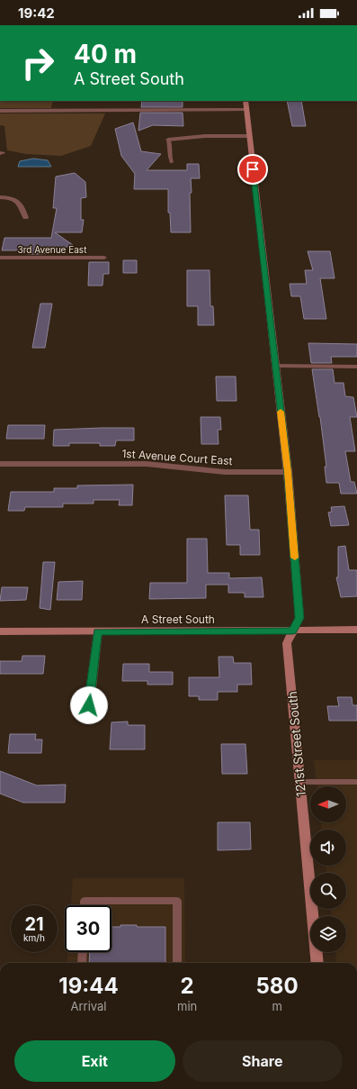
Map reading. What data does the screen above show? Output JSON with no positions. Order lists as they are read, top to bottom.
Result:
{
  "streets": {
    "street": ["1st Avenue Court East", "A Street South", "121st Street South"],
    "lane": ["3rd Avenue East"]
  },
  "crossings": [
    ["1st Avenue Court East", "121st Street South"],
    ["A Street South", "121st Street South"]
  ],
  "north": "left",
  "page": {
    "status": "19:42",
    "turn": ["40 m", "A Street South"],
    "speed": "21 km/h",
    "limit": "30",
    "eta": [
      "19:44",
      "Arrival",
      "2",
      "min",
      "580",
      "m"
    ],
    "buttons": ["Exit", "Share"]
  }
}
